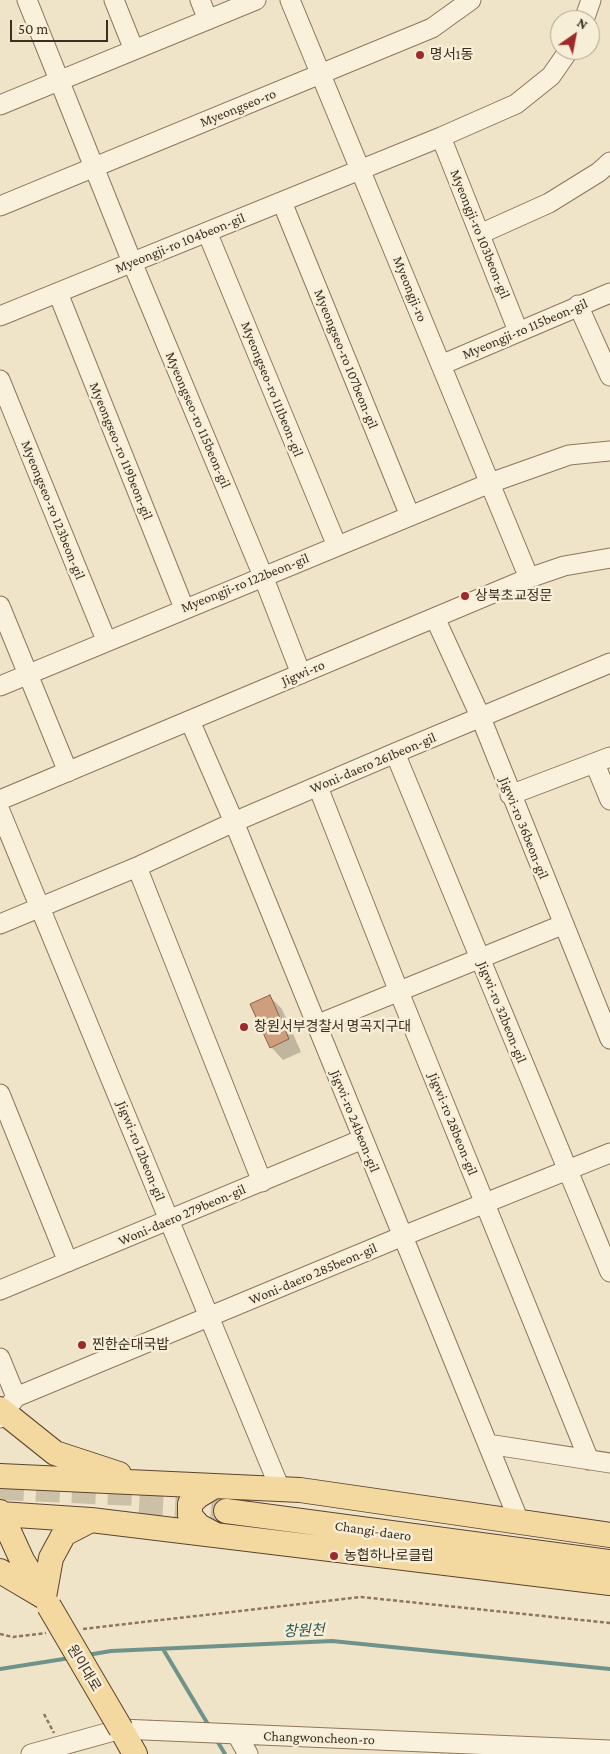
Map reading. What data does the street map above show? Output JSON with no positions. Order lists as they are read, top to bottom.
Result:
{
  "streets": {
    "main road": ["Changi-daero", "원이대로"],
    "street": [
      "Myeongseo-ro",
      "Myeongji-ro 103beon-gil",
      "Myeongji-ro 104beon-gil",
      "Myeongji-ro",
      "Myeongji-ro 115beon-gil",
      "Myeongseo-ro 107beon-gil",
      "Myeongseo-ro 111beon-gil",
      "Myeongseo-ro 115beon-gil",
      "Myeongseo-ro 119beon-gil",
      "Myeongseo-ro 123beon-gil",
      "Myeongji-ro 122beon-gil",
      "Jigwi-ro",
      "Woni-daero 261beon-gil",
      "Jigwi-ro 36beon-gil",
      "Jigwi-ro 32beon-gil",
      "Jigwi-ro 24beon-gil",
      "Jigwi-ro 28beon-gil",
      "Jigwi-ro 12beon-gil",
      "Woni-daero 279beon-gil",
      "Woni-daero 285beon-gil",
      "Changwoncheon-ro"
    ]
  },
  "crossings": [
    ["Myeongseo-ro", "Myeongji-ro"],
    ["Myeongseo-ro", "Myeongseo-ro 115beon-gil"],
    ["Myeongji-ro 103beon-gil", "Myeongji-ro 115beon-gil"],
    ["Myeongji-ro 104beon-gil", "Myeongji-ro"],
    ["Myeongji-ro 104beon-gil", "Myeongseo-ro 107beon-gil"],
    ["Myeongji-ro 104beon-gil", "Myeongseo-ro 111beon-gil"],
    ["Myeongji-ro 104beon-gil", "Myeongseo-ro 115beon-gil"],
    ["Myeongji-ro 104beon-gil", "Myeongseo-ro 119beon-gil"],
    ["Myeongji-ro", "Myeongji-ro 115beon-gil"],
    ["Myeongji-ro", "Myeongji-ro 122beon-gil"],
    ["Myeongji-ro", "Jigwi-ro"],
    ["Myeongseo-ro 107beon-gil", "Myeongji-ro 122beon-gil"],
    ["Myeongseo-ro 111beon-gil", "Myeongji-ro 122beon-gil"],
    ["Myeongseo-ro 115beon-gil", "Myeongji-ro 122beon-gil"],
    ["Myeongseo-ro 115beon-gil", "Jigwi-ro"],
    ["Myeongseo-ro 119beon-gil", "Myeongji-ro 122beon-gil"],
    ["Myeongseo-ro 123beon-gil", "Myeongji-ro 122beon-gil"],
    ["Jigwi-ro", "Jigwi-ro 36beon-gil"],
    ["Jigwi-ro", "Jigwi-ro 24beon-gil"],
    ["Woni-daero 261beon-gil", "Jigwi-ro 36beon-gil"],
    ["Woni-daero 261beon-gil", "Jigwi-ro 32beon-gil"],
    ["Woni-daero 261beon-gil", "Jigwi-ro 24beon-gil"],
    ["Woni-daero 261beon-gil", "Jigwi-ro 28beon-gil"],
    ["Woni-daero 261beon-gil", "Jigwi-ro 12beon-gil"],
    ["Jigwi-ro 32beon-gil", "Woni-daero 285beon-gil"],
    ["Jigwi-ro 24beon-gil", "Woni-daero 279beon-gil"],
    ["Jigwi-ro 24beon-gil", "Woni-daero 285beon-gil"],
    ["Jigwi-ro 28beon-gil", "Woni-daero 285beon-gil"],
    ["Jigwi-ro 12beon-gil", "Woni-daero 279beon-gil"],
    ["Jigwi-ro 12beon-gil", "Woni-daero 285beon-gil"],
    ["원이대로", "Changwoncheon-ro"]
  ],
  "water": ["창원천"],
  "places": [
    "명서1동",
    "상북초교정문",
    "창원서부경찰서 명곡지구대",
    "찐한순대국밥",
    "농협하나로클럽"
  ],
  "scale_bar": "50 m",
  "north": "top right"
}
